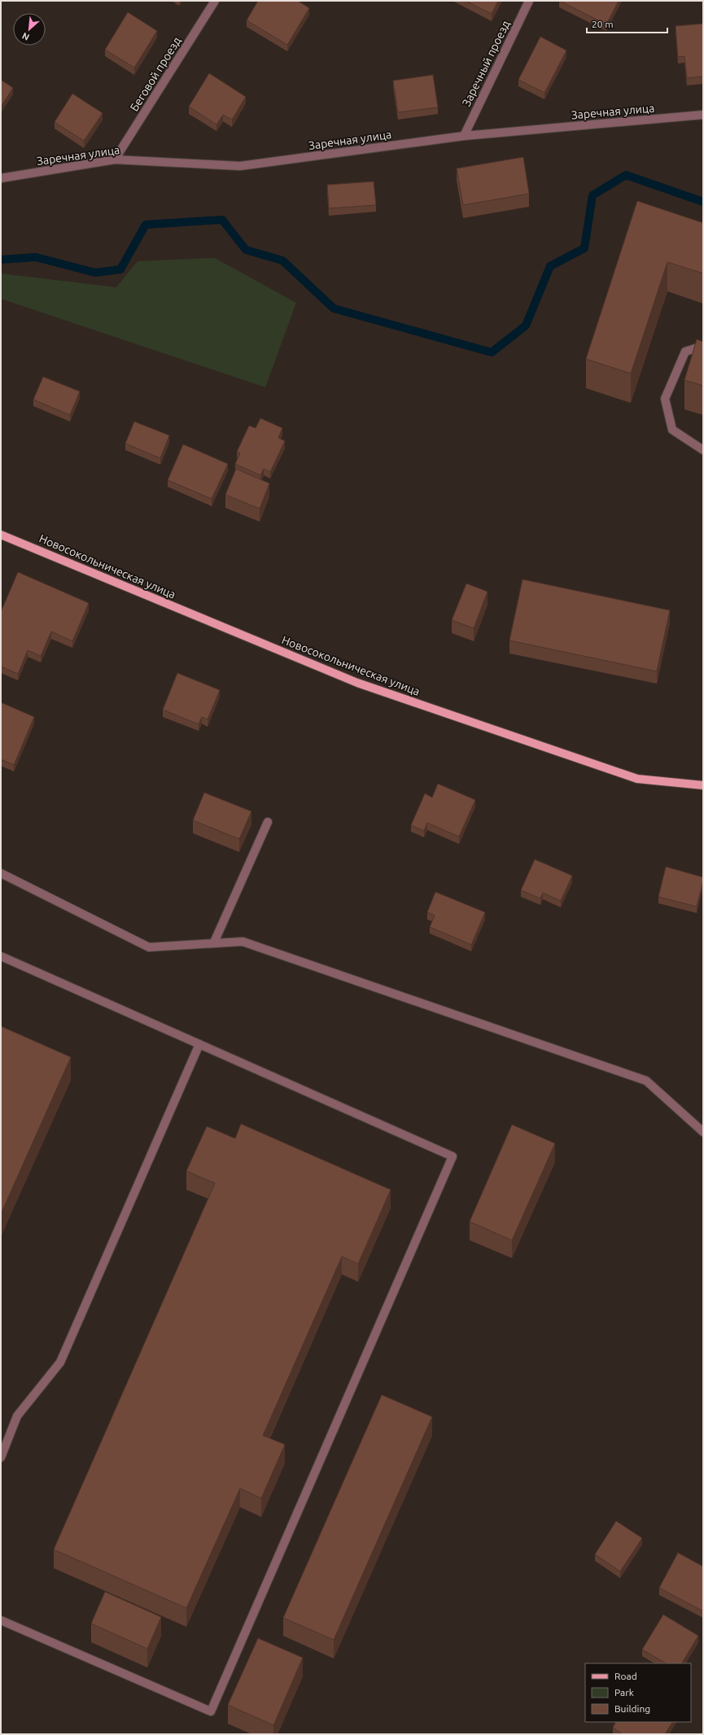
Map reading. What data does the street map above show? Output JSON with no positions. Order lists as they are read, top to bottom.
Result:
{
  "streets": {
    "main road": ["Новосокольническая улица"],
    "street": ["Заречный проезд", "Беговой проезд", "Заречная улица"]
  },
  "crossings": [
    ["Заречный проезд", "Заречная улица"],
    ["Беговой проезд", "Заречная улица"]
  ],
  "legend": ["Road", "Park", "Building"],
  "scale_bar": "20 m",
  "north": "bottom left"
}
